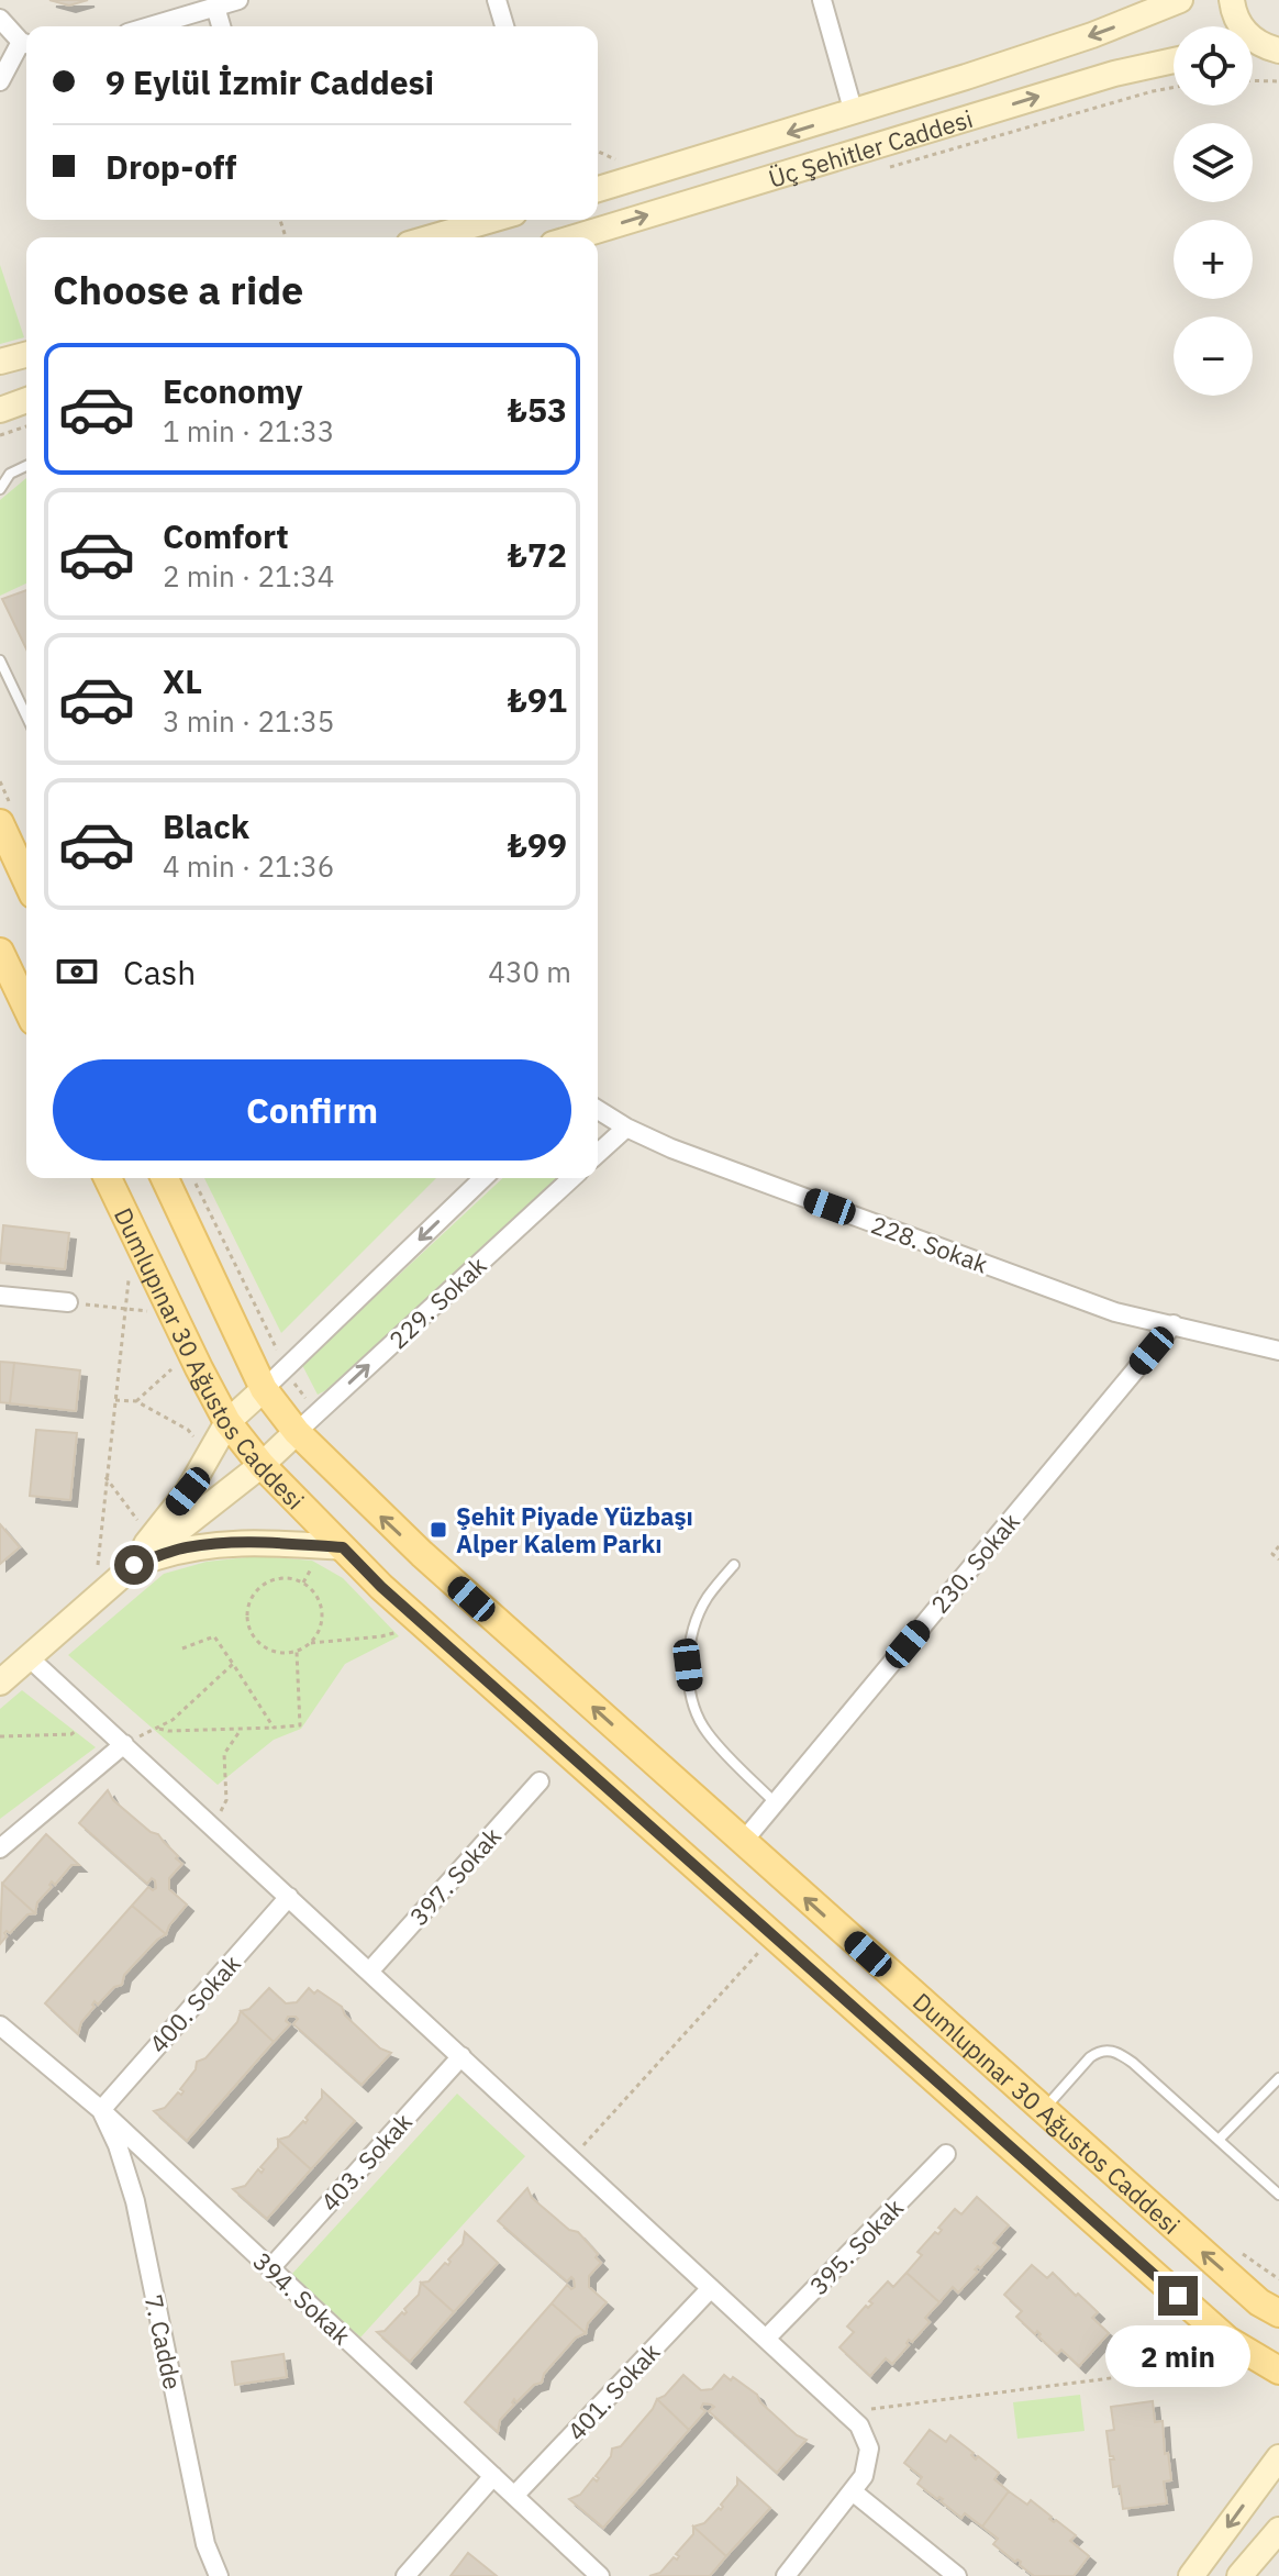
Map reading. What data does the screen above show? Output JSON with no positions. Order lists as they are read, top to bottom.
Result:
{
  "streets": {
    "main road": ["Üç Şehitler Caddesi", "Dumlupınar 30 Ağustos Caddesi"],
    "street": [
      "228. Sokak",
      "229. Sokak",
      "230. Sokak",
      "397. Sokak",
      "400. Sokak",
      "403. Sokak",
      "395. Sokak",
      "394. Sokak",
      "7. Cadde",
      "401. Sokak"
    ]
  },
  "crossings": [
    ["228. Sokak", "230. Sokak"],
    ["229. Sokak", "Dumlupınar 30 Ağustos Caddesi"],
    ["Dumlupınar 30 Ağustos Caddesi", "230. Sokak"],
    ["400. Sokak", "394. Sokak"],
    ["400. Sokak", "7. Cadde"],
    ["403. Sokak", "394. Sokak"],
    ["394. Sokak", "7. Cadde"],
    ["394. Sokak", "401. Sokak"]
  ],
  "places": {
    "transit": ["Şehit Piyade Yüzbaşı Alper Kalem Parkı"]
  },
  "page": {
    "map_buttons": ["+", "−"],
    "banner": ["9 Eylül İzmir Caddesi", "Drop-off"],
    "heading": "Choose a ride",
    "list": [
      {
        "name": "Economy",
        "note": "1 min · 21:33",
        "value": "₺53"
      },
      {
        "name": "Comfort",
        "note": "2 min · 21:34",
        "value": "₺72"
      },
      {
        "name": "XL",
        "note": "3 min · 21:35",
        "value": "₺91"
      },
      {
        "name": "Black",
        "note": "4 min · 21:36",
        "value": "₺99"
      }
    ],
    "pay": ["Cash", "430 m"],
    "buttons": "Confirm",
    "bubble": "2 min"
  }
}
